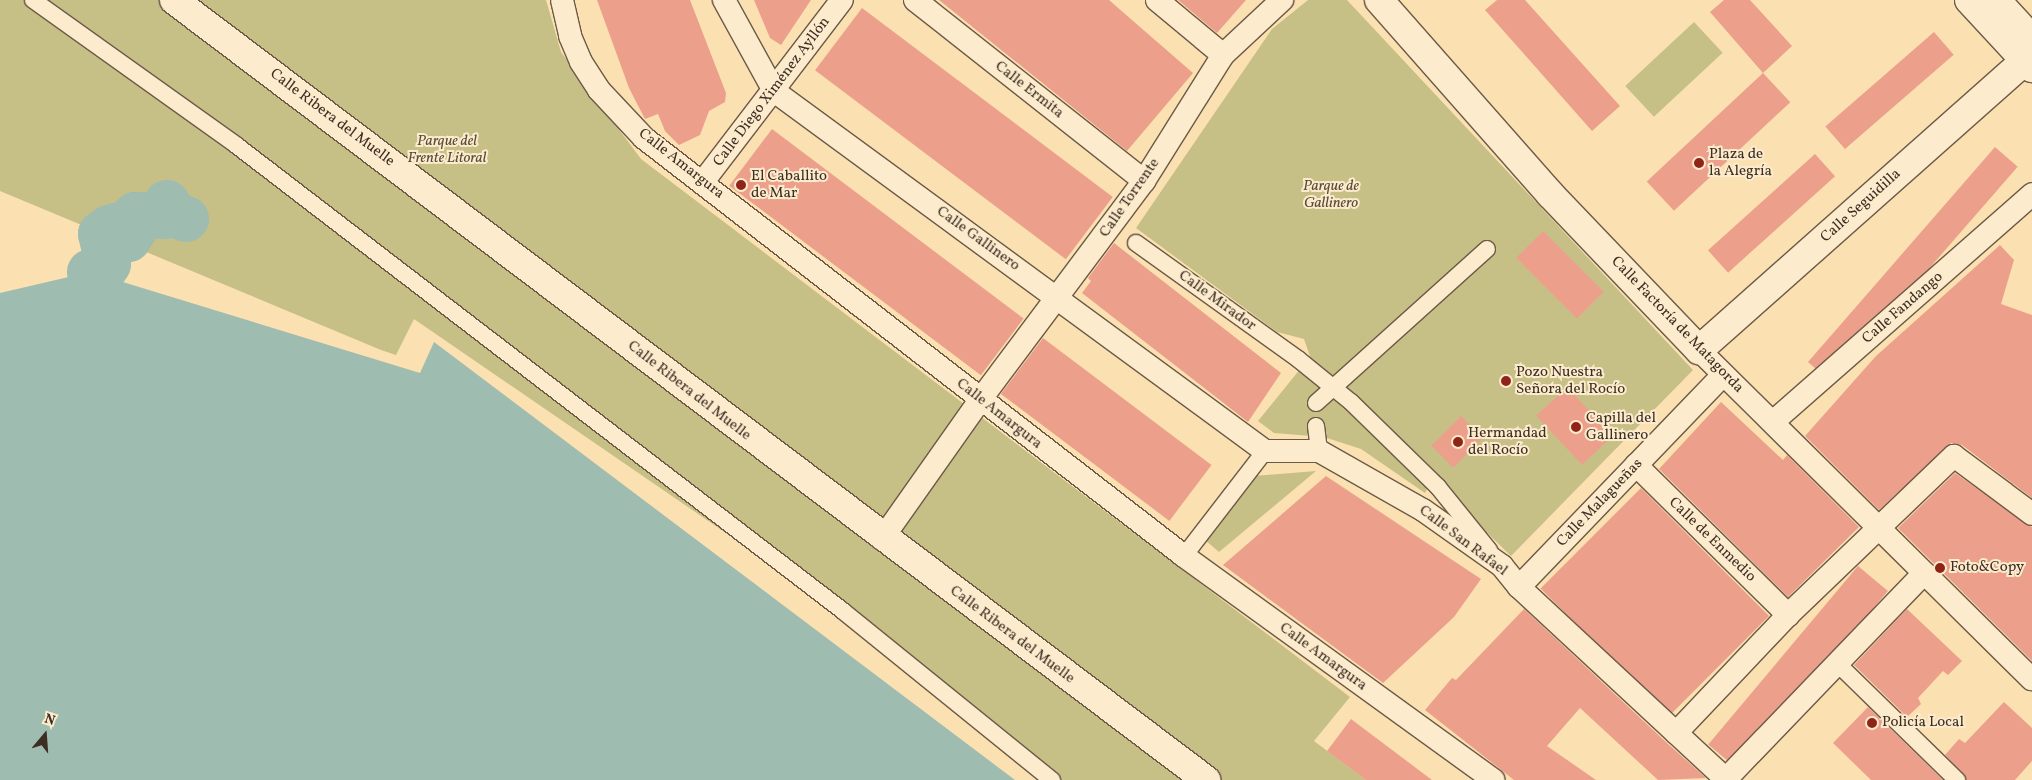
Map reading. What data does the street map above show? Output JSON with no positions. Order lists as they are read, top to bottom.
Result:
{
  "streets": {
    "street": [
      "Calle Ermita",
      "Calle Diego Ximénez Ayllón",
      "Calle Ribera del Muelle",
      "Calle Amargura",
      "Calle Torrente",
      "Calle Seguidilla",
      "Calle Gallinero",
      "Calle Mirador",
      "Calle Fandango",
      "Calle Factoría de Matagorda",
      "Calle Malagueñas",
      "Calle de Enmedio",
      "Calle San Rafael"
    ]
  },
  "crossings": [
    ["Calle Ermita", "Calle Torrente"],
    ["Calle Diego Ximénez Ayllón", "Calle Amargura"],
    ["Calle Diego Ximénez Ayllón", "Calle Gallinero"],
    ["Calle Ribera del Muelle", "Calle Torrente"],
    ["Calle Amargura", "Calle Torrente"],
    ["Calle Torrente", "Calle Gallinero"],
    ["Calle Seguidilla", "Calle Factoría de Matagorda"],
    ["Calle Gallinero", "Calle San Rafael"],
    ["Calle Mirador", "Calle San Rafael"],
    ["Calle Fandango", "Calle Factoría de Matagorda"],
    ["Calle Factoría de Matagorda", "Calle Malagueñas"],
    ["Calle Malagueñas", "Calle de Enmedio"],
    ["Calle Malagueñas", "Calle San Rafael"]
  ],
  "parks": ["Parque del Frente Litoral", "Parque de Gallinero"],
  "places": [
    "Plaza de la Alegría",
    "El Caballito de Mar",
    "Pozo Nuestra Señora del Rocío",
    "Capilla del Gallinero",
    "Hermandad del Rocío",
    "Foto&Copy",
    "Policía Local"
  ],
  "north": "top"
}
